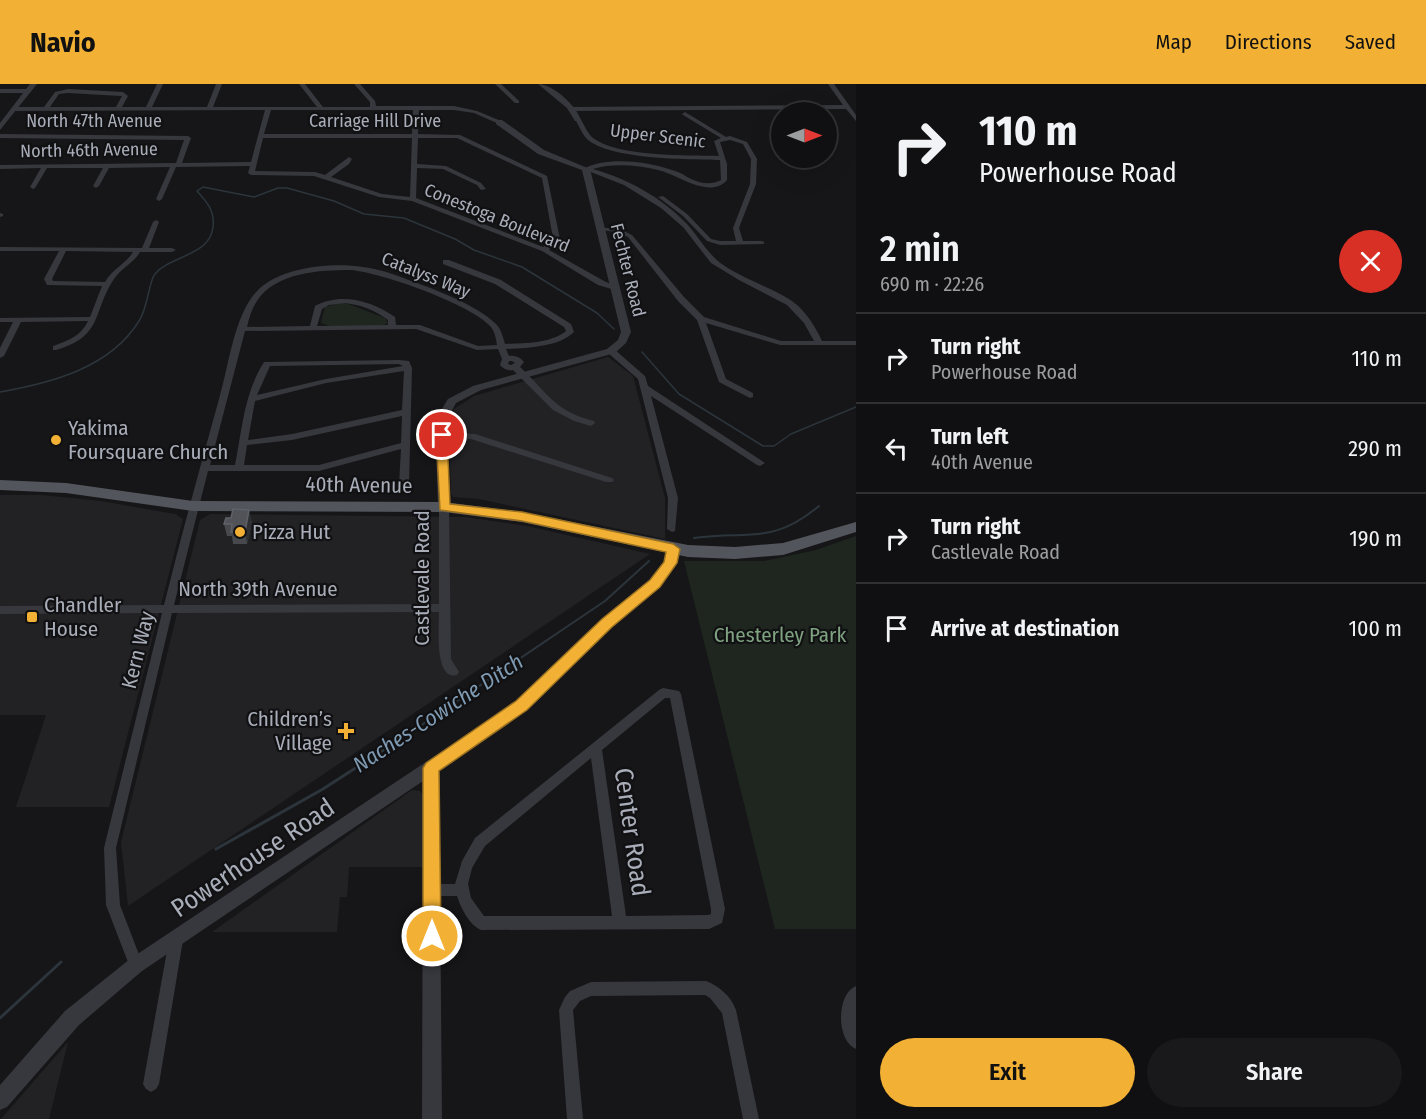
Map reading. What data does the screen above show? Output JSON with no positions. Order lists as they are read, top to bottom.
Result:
{
  "streets": {
    "main road": ["40th Avenue"],
    "street": [
      "North 47th Avenue",
      "Carriage Hill Drive",
      "Upper Scenic",
      "North 46th Avenue",
      "Conestoga Boulevard",
      "Fechter Road",
      "Catalyss Way",
      "Castlevale Road",
      "North 39th Avenue",
      "Kern Way",
      "Center Road",
      "Powerhouse Road"
    ]
  },
  "crossings": [
    ["North 47th Avenue", "North 46th Avenue"],
    ["Carriage Hill Drive", "Conestoga Boulevard"],
    ["Upper Scenic", "Fechter Road"],
    ["Conestoga Boulevard", "Fechter Road"],
    ["Fechter Road", "Castlevale Road"],
    ["Catalyss Way", "Castlevale Road"],
    ["Catalyss Way", "Kern Way"],
    ["40th Avenue", "Castlevale Road"],
    ["40th Avenue", "Kern Way"],
    ["40th Avenue", "Powerhouse Road"],
    ["Castlevale Road", "North 39th Avenue"],
    ["North 39th Avenue", "Kern Way"],
    ["Kern Way", "Powerhouse Road"]
  ],
  "water": ["Naches-Cowiche Ditch"],
  "parks": ["Chesterley Park"],
  "places": {
    "other": ["Yakima Foursquare Church", "Pizza Hut"],
    "transit": ["Chandler House"],
    "health": ["Children’s Village"]
  },
  "north": "right",
  "page": {
    "header": "Navio",
    "nav": ["Map", "Directions", "Saved"],
    "turn": ["110 m", "Powerhouse Road"],
    "heading": ["2 min", "690 m · 22:26"],
    "list": [
      {
        "name": "Turn right",
        "note": "Powerhouse Road",
        "value": "110 m"
      },
      {
        "name": "Turn left",
        "note": "40th Avenue",
        "value": "290 m"
      },
      {
        "name": "Turn right",
        "note": "Castlevale Road",
        "value": "190 m"
      },
      {
        "name": "Arrive at destination",
        "value": "100 m"
      }
    ],
    "buttons": ["Exit", "Share"]
  }
}
